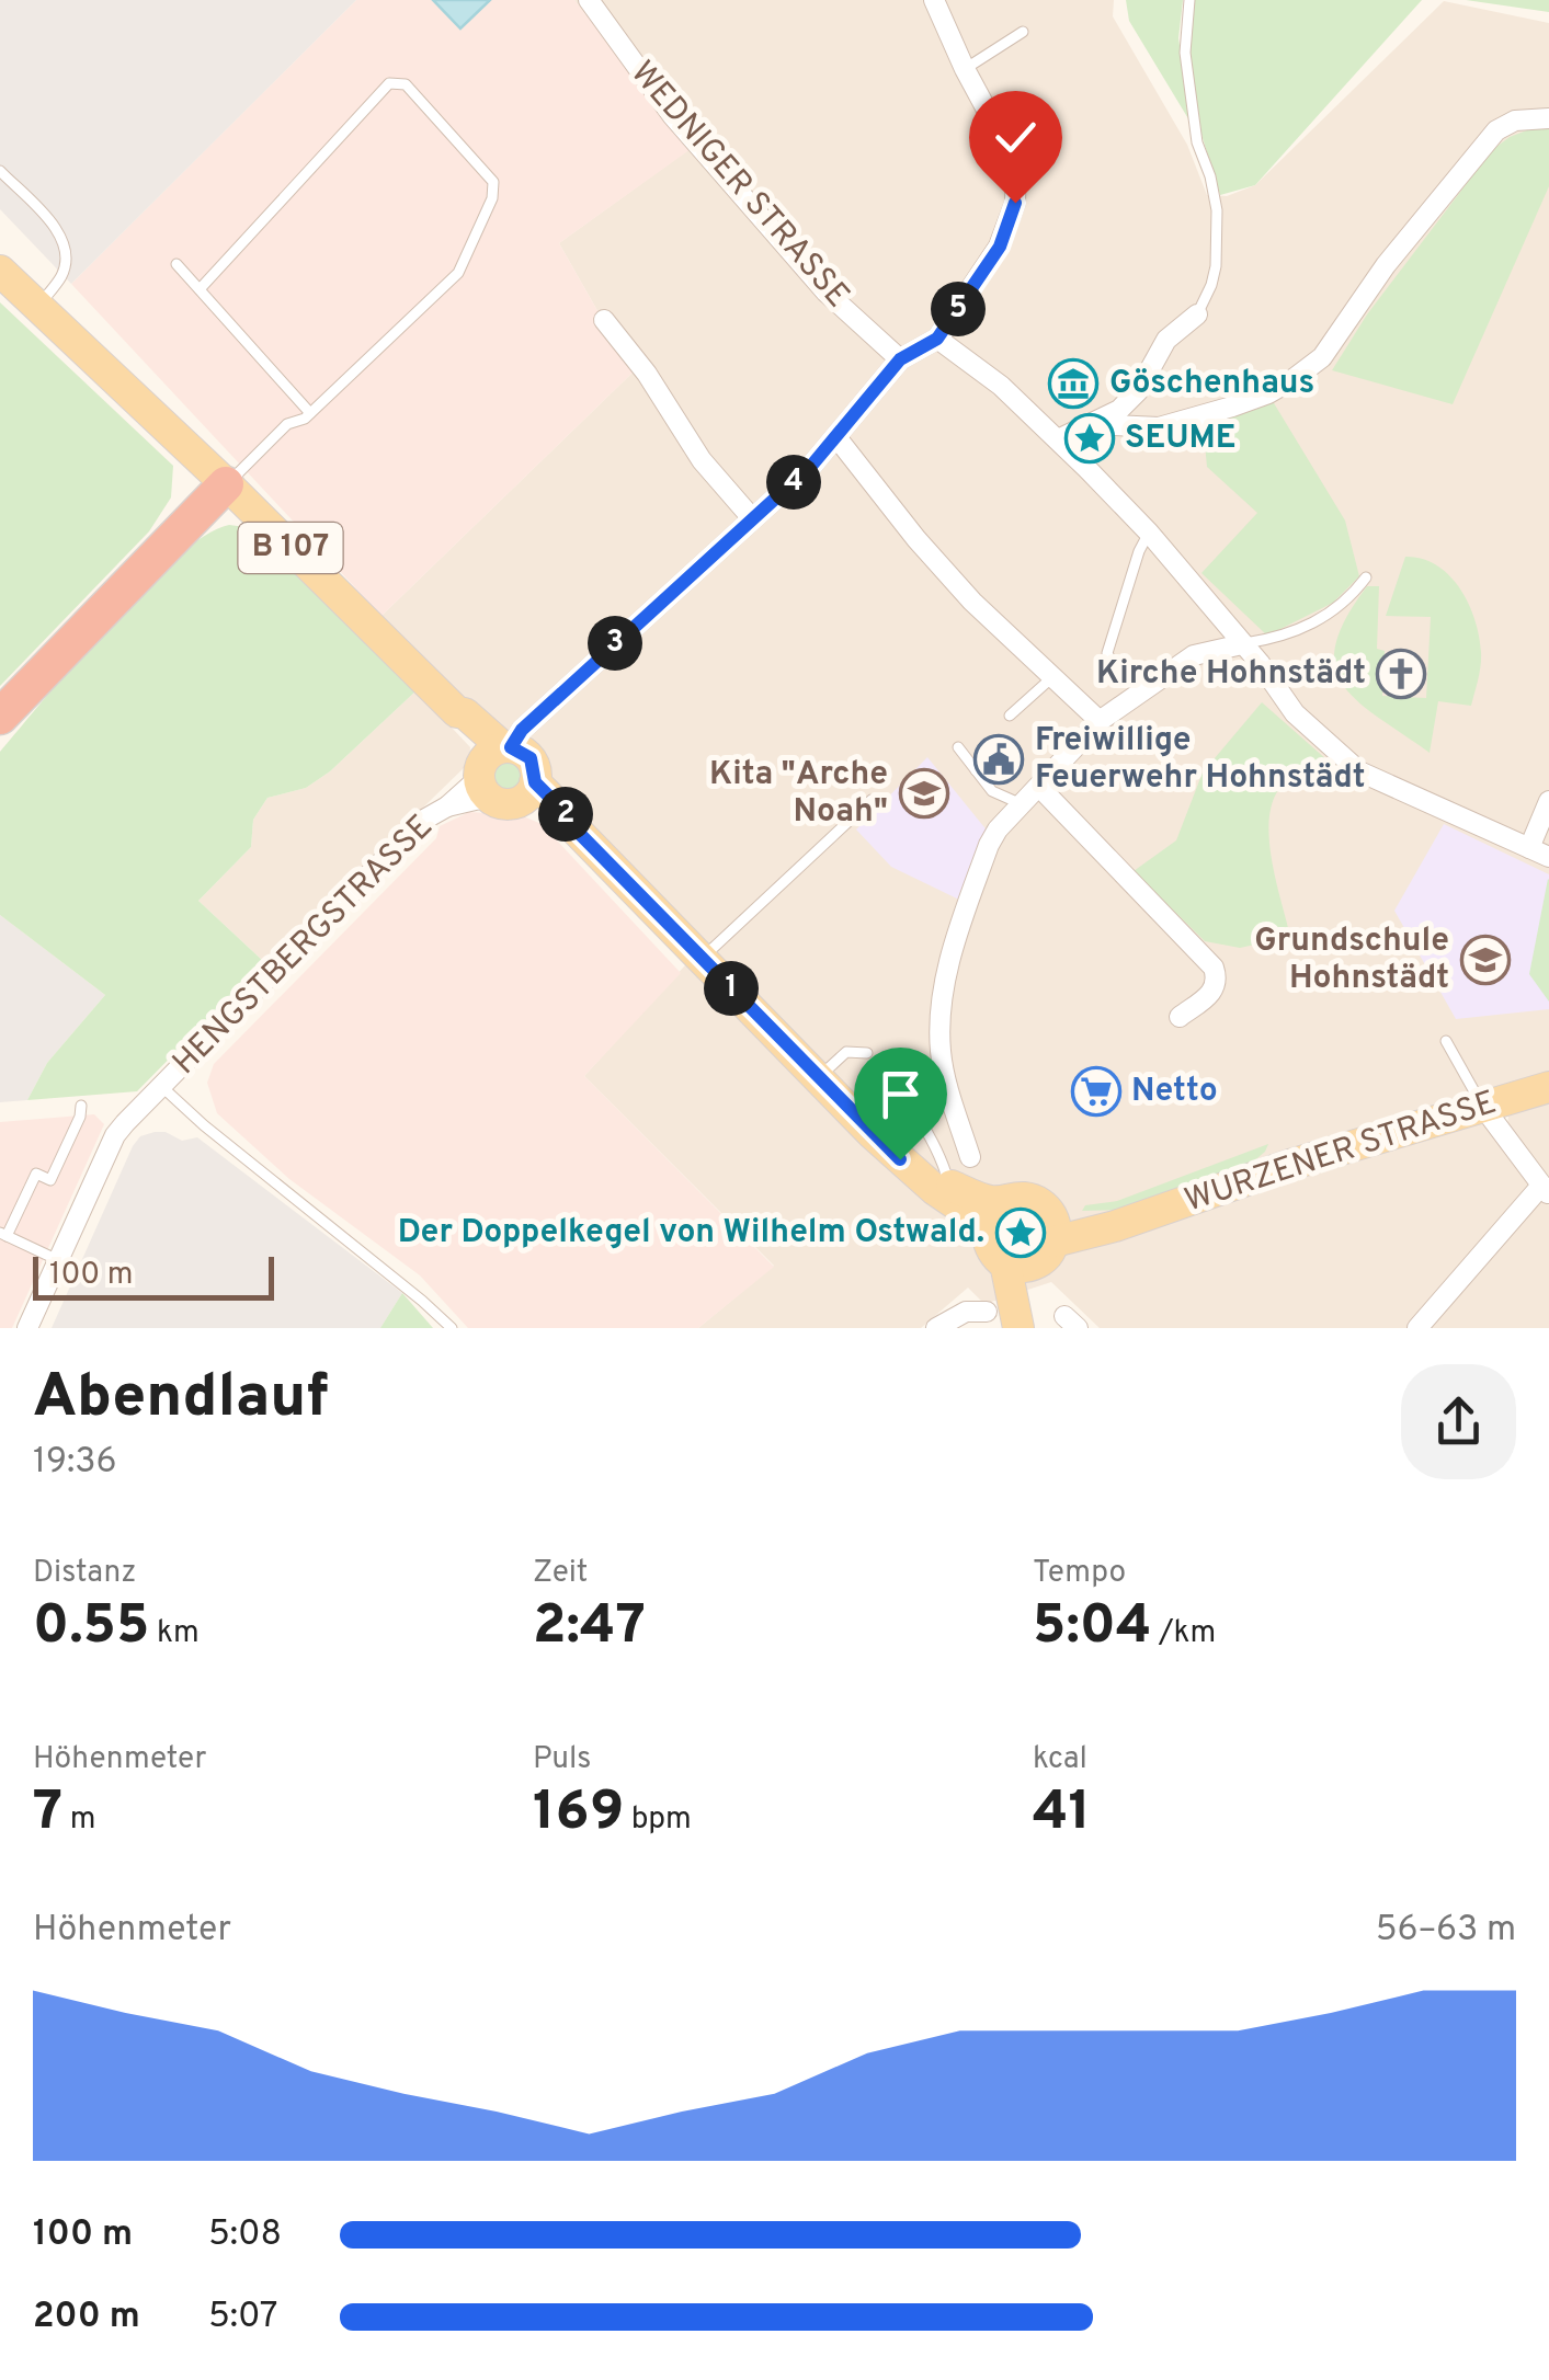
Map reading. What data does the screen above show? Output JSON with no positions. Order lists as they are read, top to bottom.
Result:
{
  "streets": {
    "main road": ["B 107", "WURZENER STRASSE"],
    "street": ["WEDNIGER STRASSE", "HENGSTBERGSTRASSE"]
  },
  "crossings": [
    ["HENGSTBERGSTRASSE", "WURZENER STRASSE"]
  ],
  "places": {
    "museum": ["Göschenhaus"],
    "place": ["SEUME", "Der Doppelkegel von Wilhelm Ostwald."],
    "church": ["Kirche Hohnstädt"],
    "public building": ["Freiwillige Feuerwehr Hohnstädt"],
    "school or university": ["Kita \"Arche Noah\"", "Grundschule Hohnstädt"],
    "supermarket": ["Netto"]
  },
  "scale_bar": "100 m",
  "page": {
    "pins": [
      "5",
      "4",
      "3",
      "2",
      "1"
    ],
    "scale": "100 m",
    "heading": ["Abendlauf", "19:36"],
    "stats": [
      ["Distanz", "0.55 km"],
      ["Zeit", "2:47"],
      ["Tempo", "5:04 /km"],
      ["Höhenmeter", "7 m"],
      ["Puls", "169 bpm"],
      ["kcal", "41"]
    ],
    "chart": ["Höhenmeter", "56–63 m"],
    "list": [
      {
        "name": "100 m",
        "note": "5:08"
      },
      {
        "name": "200 m",
        "note": "5:07"
      }
    ]
  }
}
